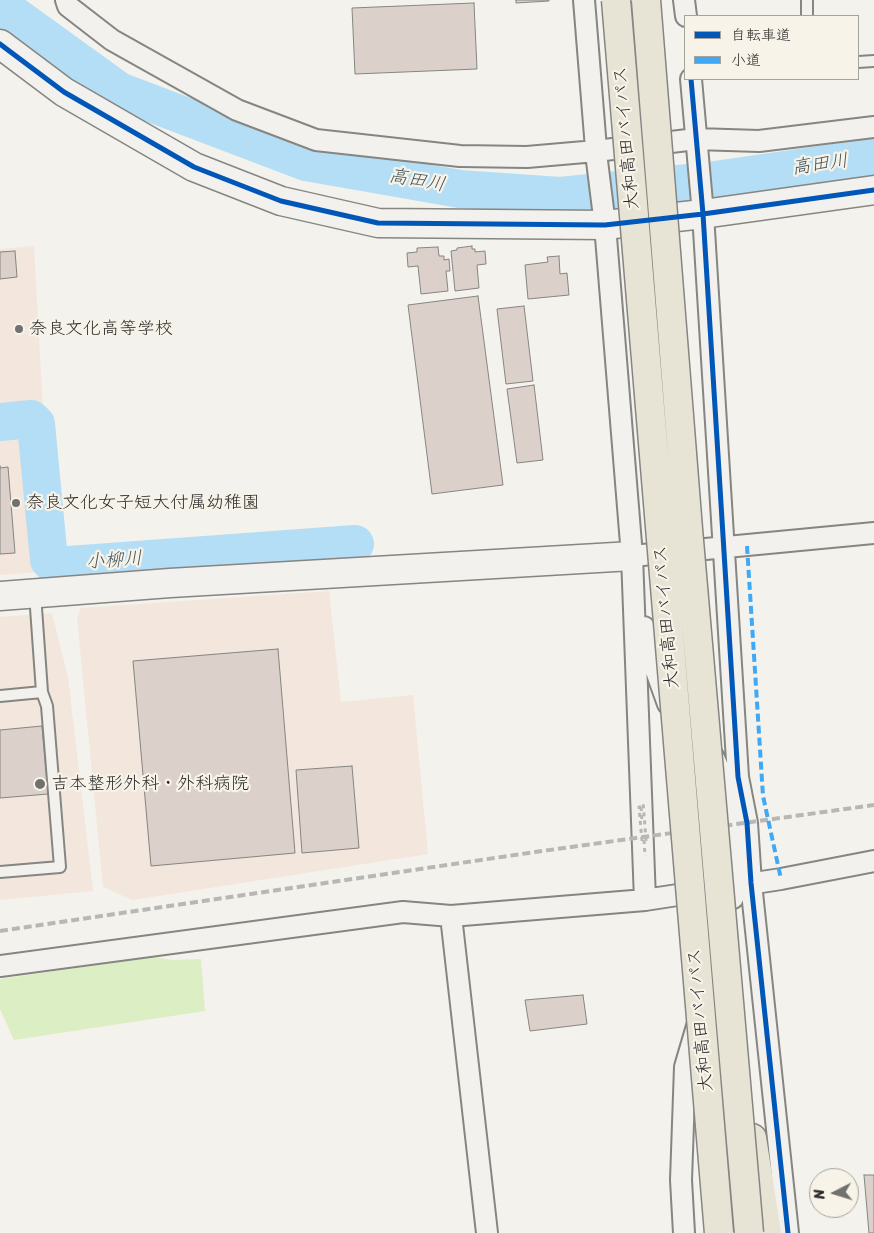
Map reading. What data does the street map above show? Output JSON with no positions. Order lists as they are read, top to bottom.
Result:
{
  "streets": {
    "highway": ["大和高田バイパス"]
  },
  "water": ["高田川", "小柳川"],
  "places": ["奈良文化高等学校", "奈良文化女子短大付属幼稚園", "吉本整形外科・外科病院"],
  "legend": ["自転車道", "小道"],
  "north": "left"
}
